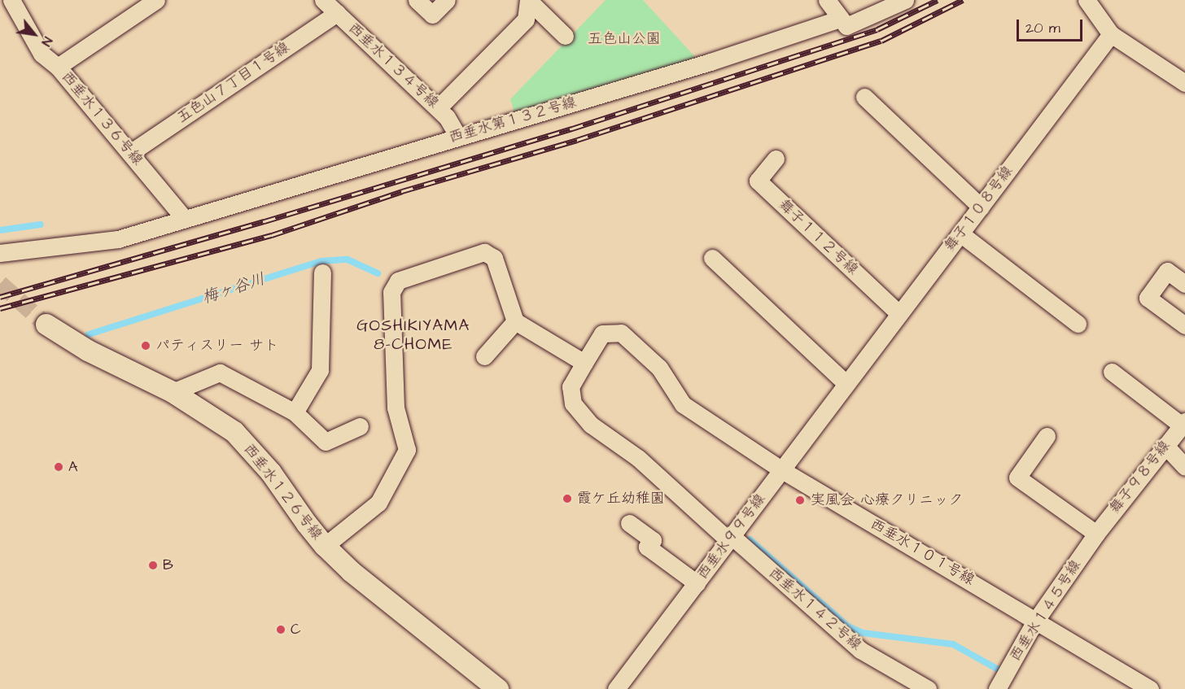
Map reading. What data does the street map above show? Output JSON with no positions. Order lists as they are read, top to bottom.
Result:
{
  "streets": {
    "street": [
      "西垂水１３４号線",
      "五色山７丁目１号線",
      "西垂水１３６号線",
      "西垂水第１３２号線",
      "舞子１０８号線",
      "舞子１１２号線",
      "舞子９８号線",
      "西垂水１２６号線",
      "西垂水９９号線",
      "西垂水１０１号線",
      "西垂水１４２号線",
      "西垂水１４５号線"
    ]
  },
  "crossings": [
    ["西垂水１３４号線", "五色山７丁目１号線"],
    ["西垂水１３４号線", "西垂水第１３２号線"],
    ["五色山７丁目１号線", "西垂水１３６号線"],
    ["西垂水１３６号線", "西垂水第１３２号線"],
    ["舞子１０８号線", "舞子１１２号線"],
    ["舞子１０８号線", "西垂水９９号線"],
    ["舞子９８号線", "西垂水１４５号線"],
    ["西垂水９９号線", "西垂水１０１号線"],
    ["西垂水９９号線", "西垂水１４２号線"],
    ["西垂水１０１号線", "西垂水１４２号線"],
    ["西垂水１０１号線", "西垂水１４５号線"]
  ],
  "districts": ["GOSHIKIYAMA 8-CHOME"],
  "water": ["梅ヶ谷川"],
  "parks": ["五色山公園"],
  "places": [
    "パティスリー サト",
    "A",
    "霞ケ丘幼稚園",
    "実風会 心療クリニック",
    "B",
    "C"
  ],
  "scale_bar": "20 m",
  "north": "bottom right"
}
